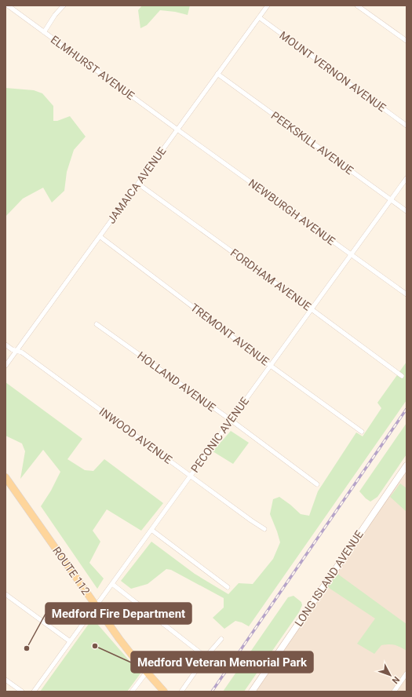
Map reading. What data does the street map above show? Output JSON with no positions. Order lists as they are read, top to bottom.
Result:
{
  "streets": {
    "main road": ["ROUTE 112"],
    "street": [
      "ELMHURST AVENUE",
      "MOUNT VERNON AVENUE",
      "PEEKSKILL AVENUE",
      "JAMAICA AVENUE",
      "NEWBURGH AVENUE",
      "FORDHAM AVENUE",
      "TREMONT AVENUE",
      "HOLLAND AVENUE",
      "PECONIC AVENUE",
      "INWOOD AVENUE",
      "LONG ISLAND AVENUE"
    ]
  },
  "crossings": [
    ["ELMHURST AVENUE", "JAMAICA AVENUE"],
    ["ELMHURST AVENUE", "NEWBURGH AVENUE"],
    ["MOUNT VERNON AVENUE", "JAMAICA AVENUE"],
    ["PEEKSKILL AVENUE", "JAMAICA AVENUE"],
    ["PEEKSKILL AVENUE", "PECONIC AVENUE"],
    ["JAMAICA AVENUE", "NEWBURGH AVENUE"],
    ["JAMAICA AVENUE", "FORDHAM AVENUE"],
    ["JAMAICA AVENUE", "TREMONT AVENUE"],
    ["JAMAICA AVENUE", "INWOOD AVENUE"],
    ["NEWBURGH AVENUE", "PECONIC AVENUE"],
    ["FORDHAM AVENUE", "PECONIC AVENUE"],
    ["TREMONT AVENUE", "PECONIC AVENUE"],
    ["HOLLAND AVENUE", "PECONIC AVENUE"],
    ["PECONIC AVENUE", "INWOOD AVENUE"],
    ["PECONIC AVENUE", "ROUTE 112"]
  ],
  "places": ["Medford Veteran Memorial Park", "Medford Fire Department"],
  "north": "bottom right"
}
